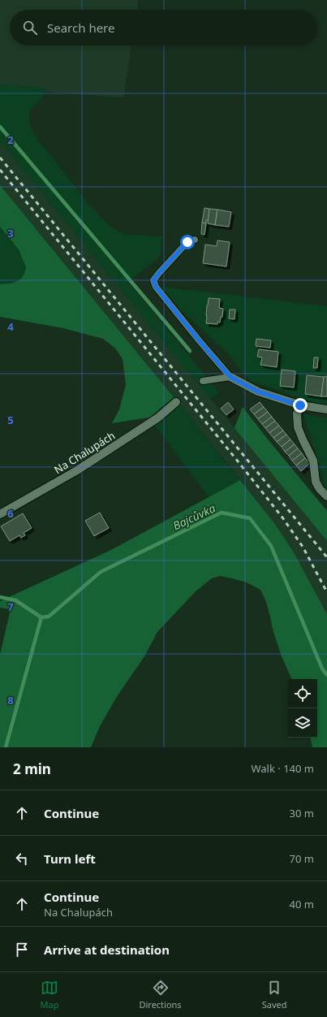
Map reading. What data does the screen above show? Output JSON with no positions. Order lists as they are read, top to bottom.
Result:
{
  "streets": {
    "street": ["Na Chalupách"]
  },
  "water": ["Bajcůvka"],
  "page": {
    "search": "Search here",
    "heading": ["2 min", "Walk · 140 m"],
    "list": [
      ["Continue", "30 m"],
      ["Turn left", "70 m"],
      ["Continue", "Na Chalupách", "40 m"],
      "Arrive at destination"
    ],
    "nav": ["Map", "Directions", "Saved"]
  },
  "grid": {
    "rows": [
      "2",
      "3",
      "4",
      "5",
      "6",
      "7",
      "8"
    ]
  }
}
